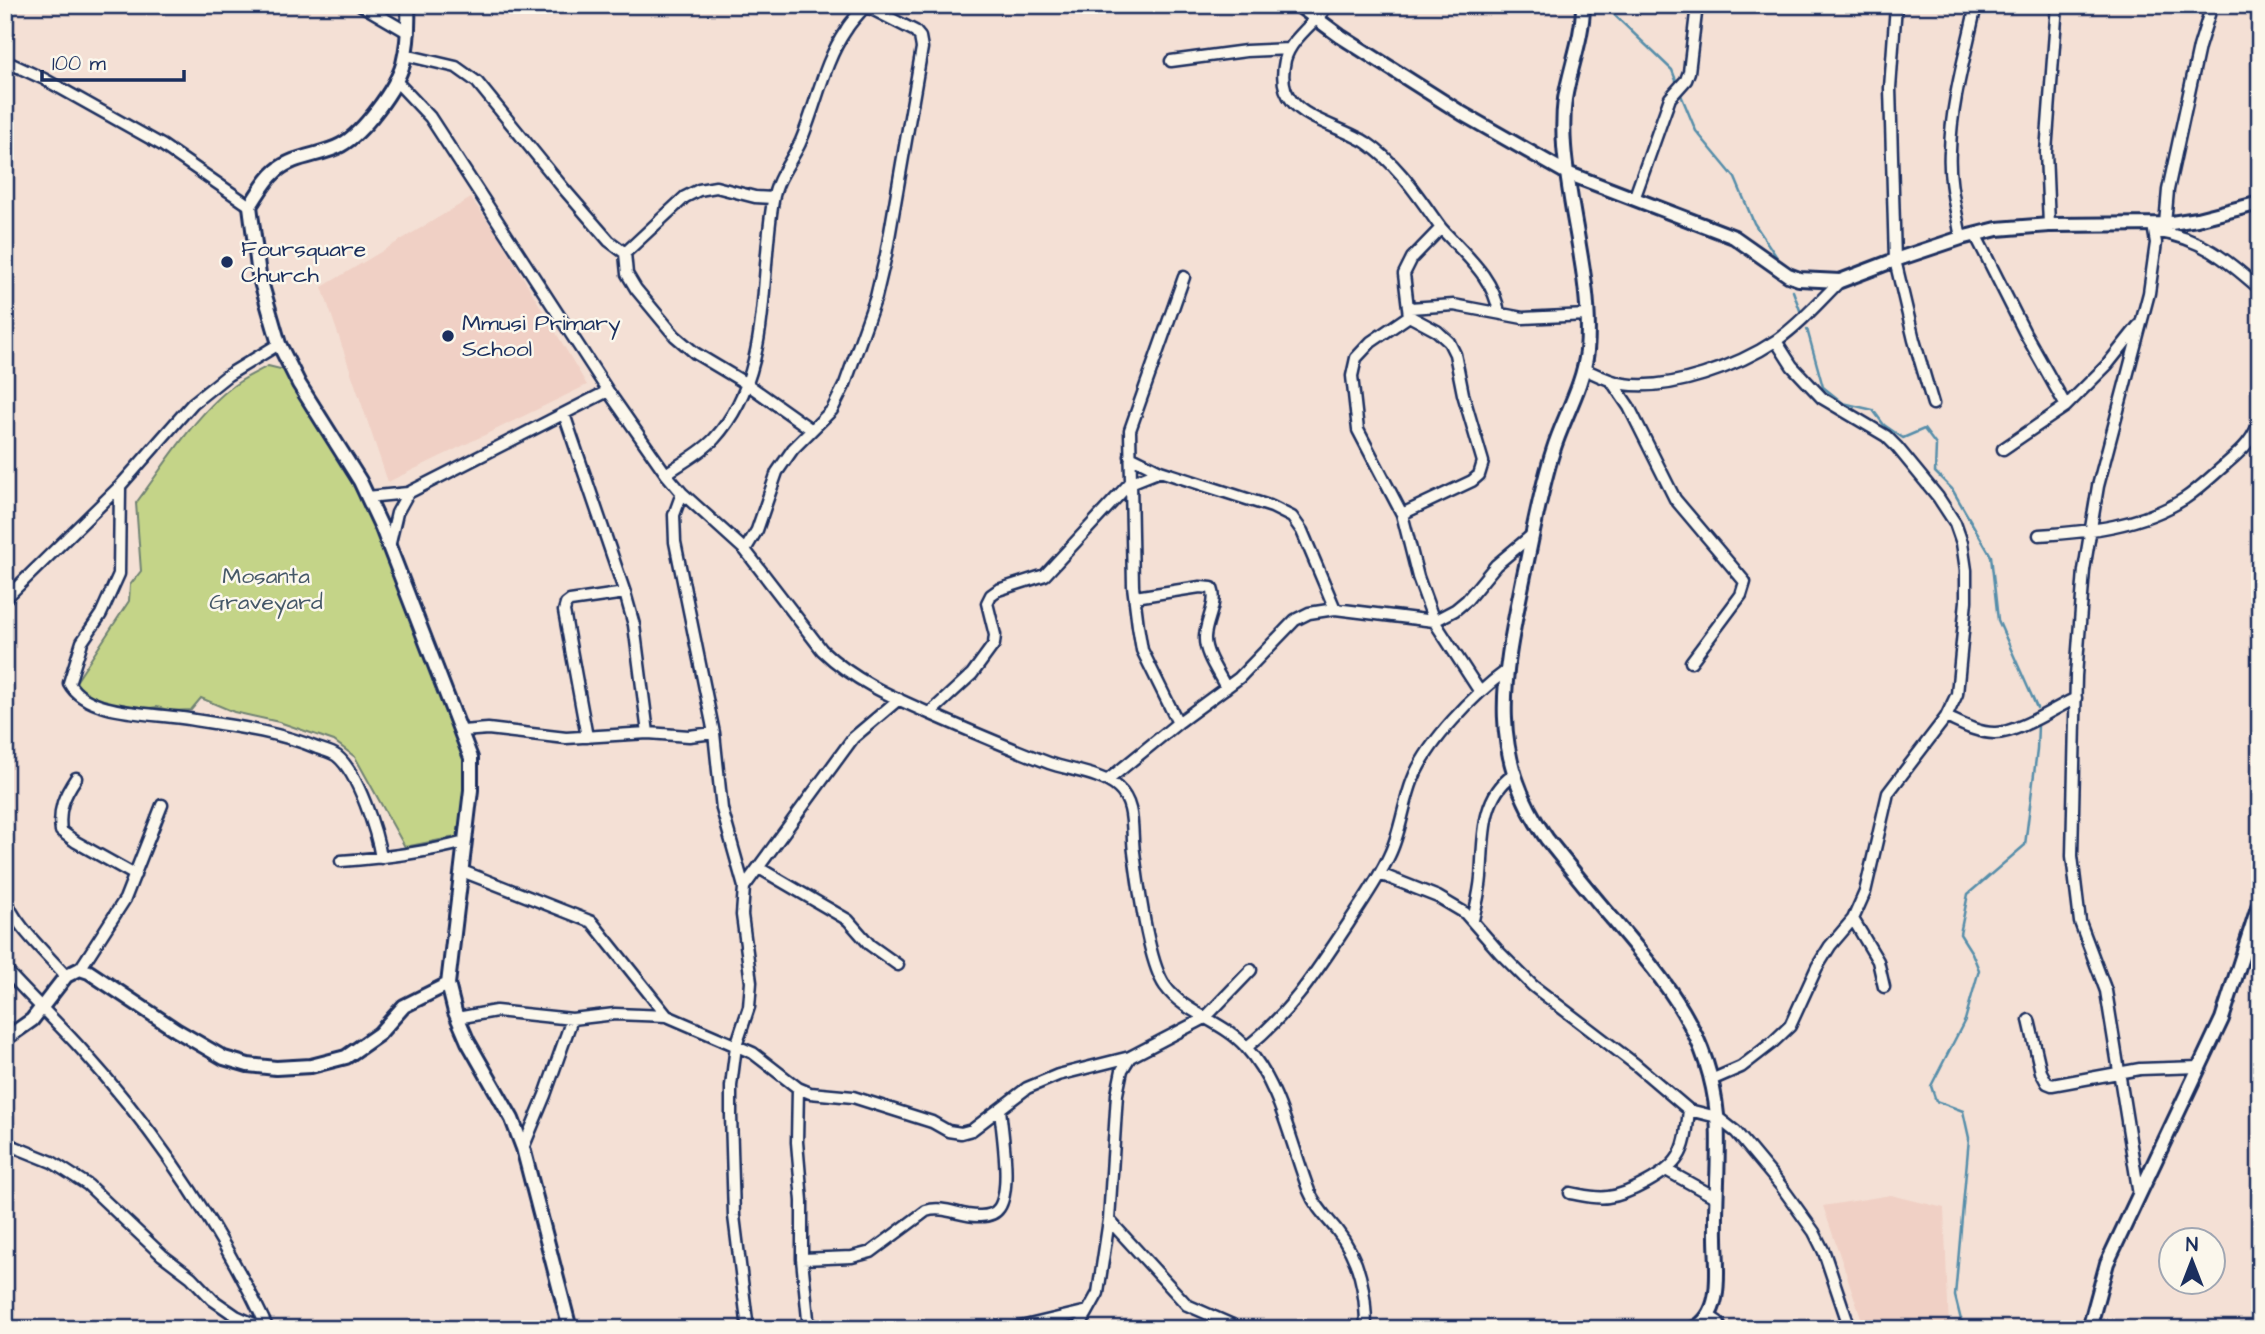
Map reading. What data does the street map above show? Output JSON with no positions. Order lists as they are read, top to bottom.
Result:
{
  "parks": ["Mosanta Graveyard"],
  "places": ["Foursquare Church", "Mmusi Primary School"],
  "scale_bar": "100 m",
  "north": "top"
}
